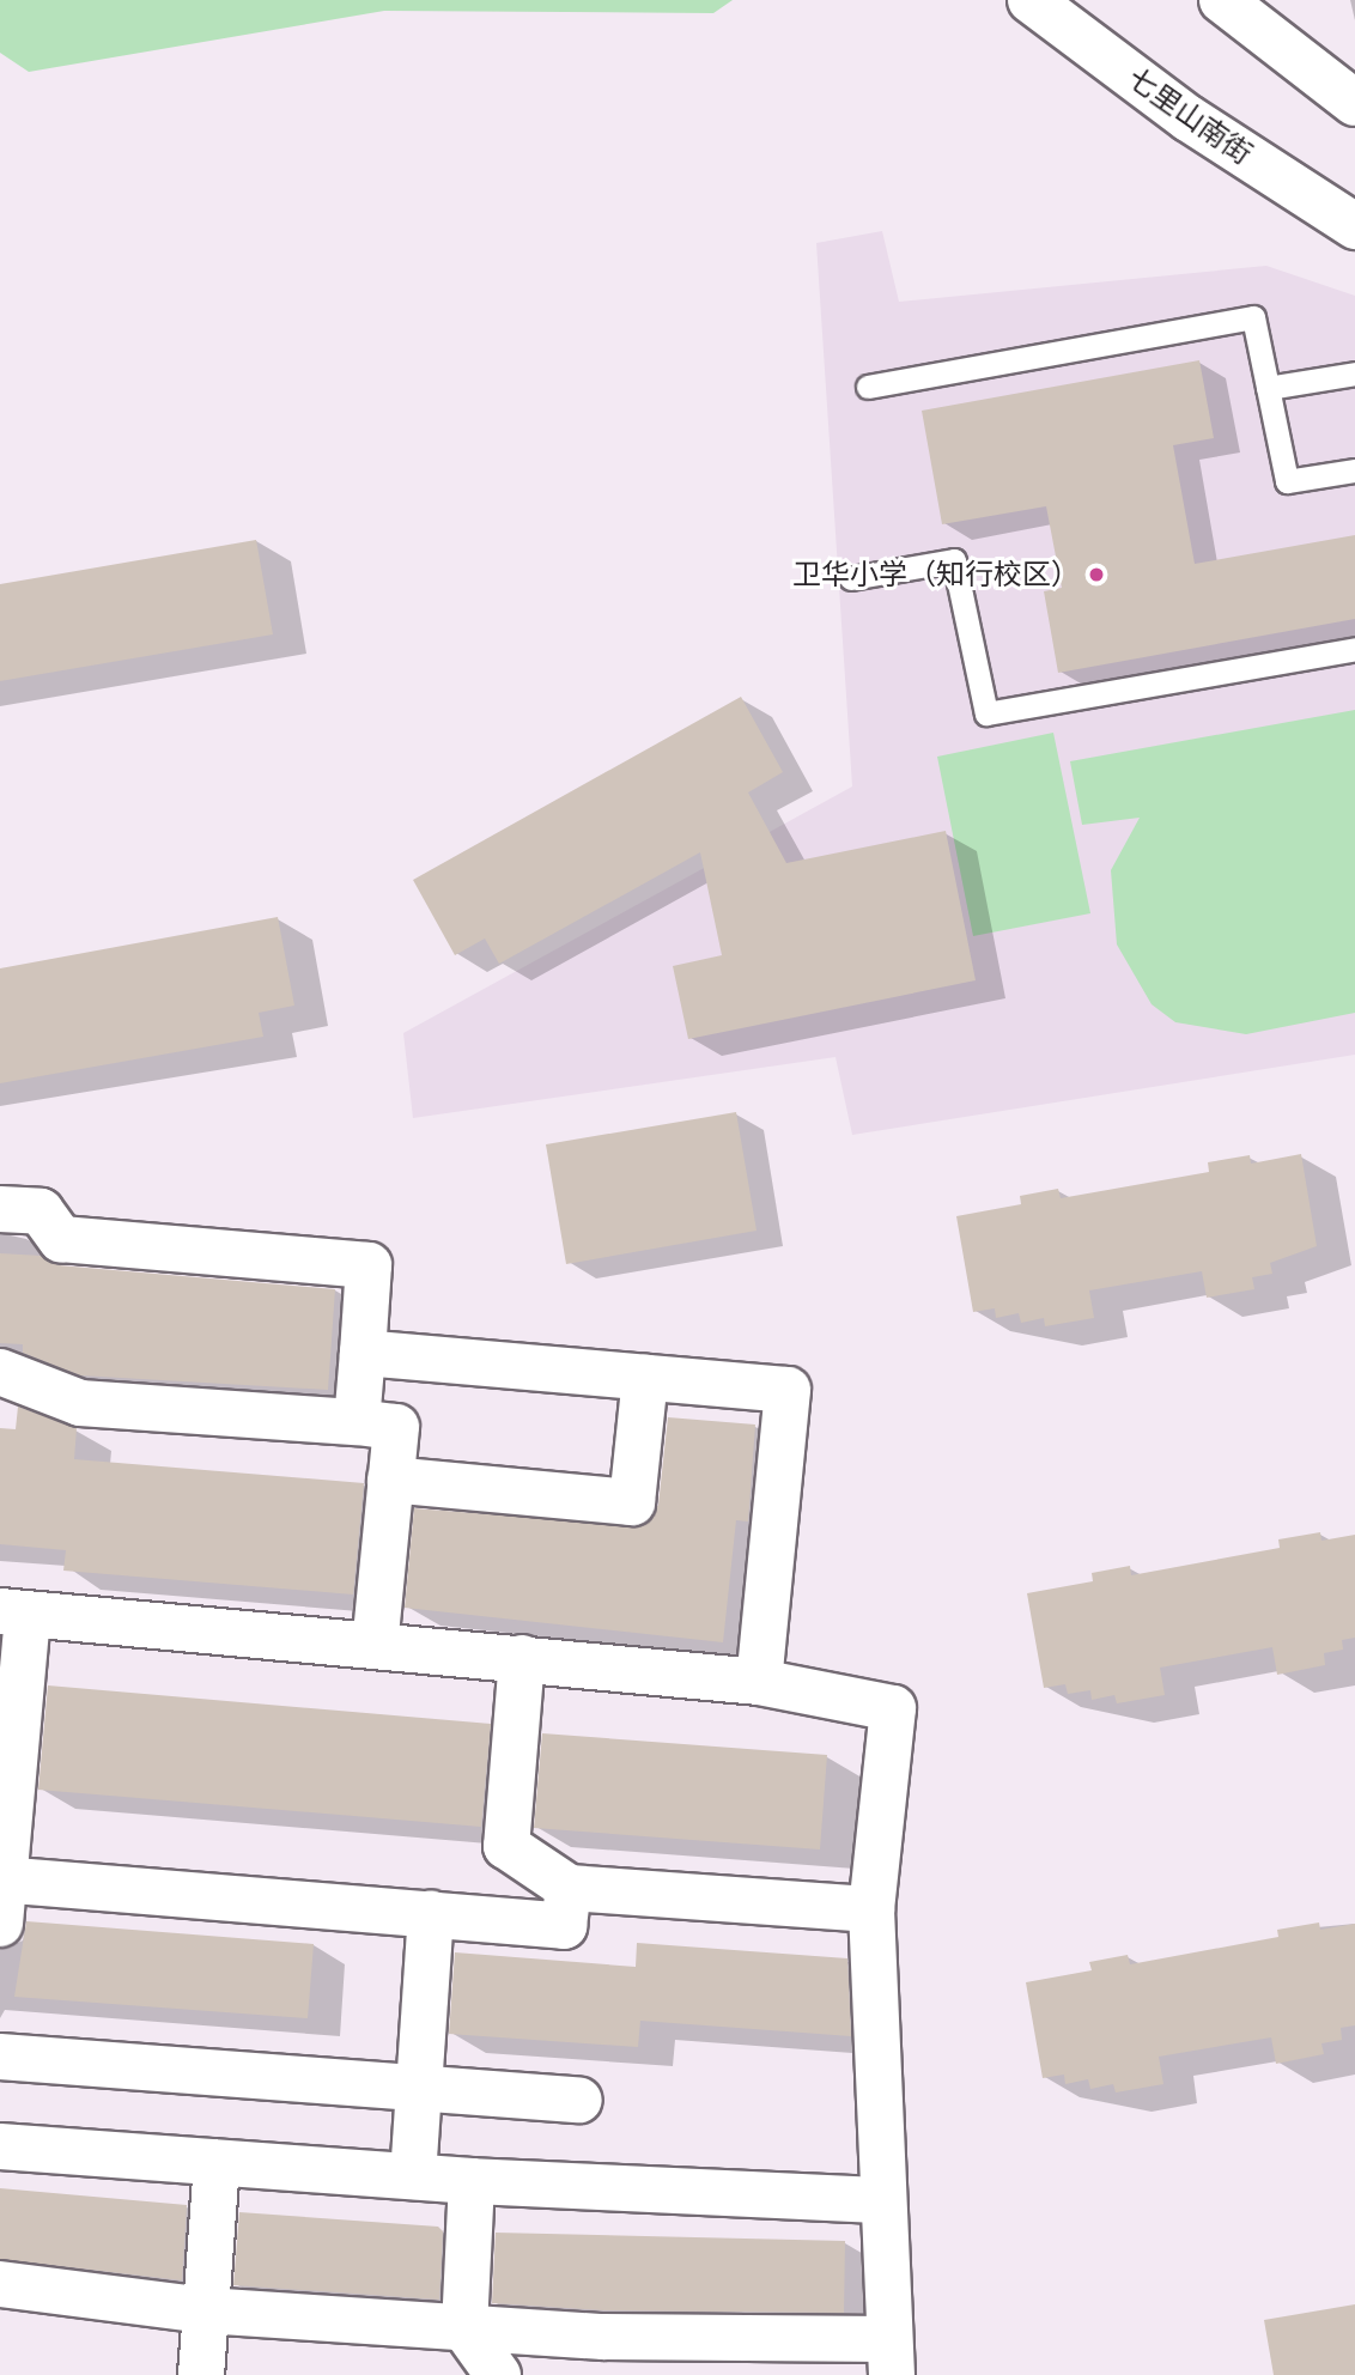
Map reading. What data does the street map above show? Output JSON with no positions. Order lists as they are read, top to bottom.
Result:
{
  "streets": {
    "street": ["七里山南街"]
  },
  "places": ["卫华小学（知行校区）"]
}
